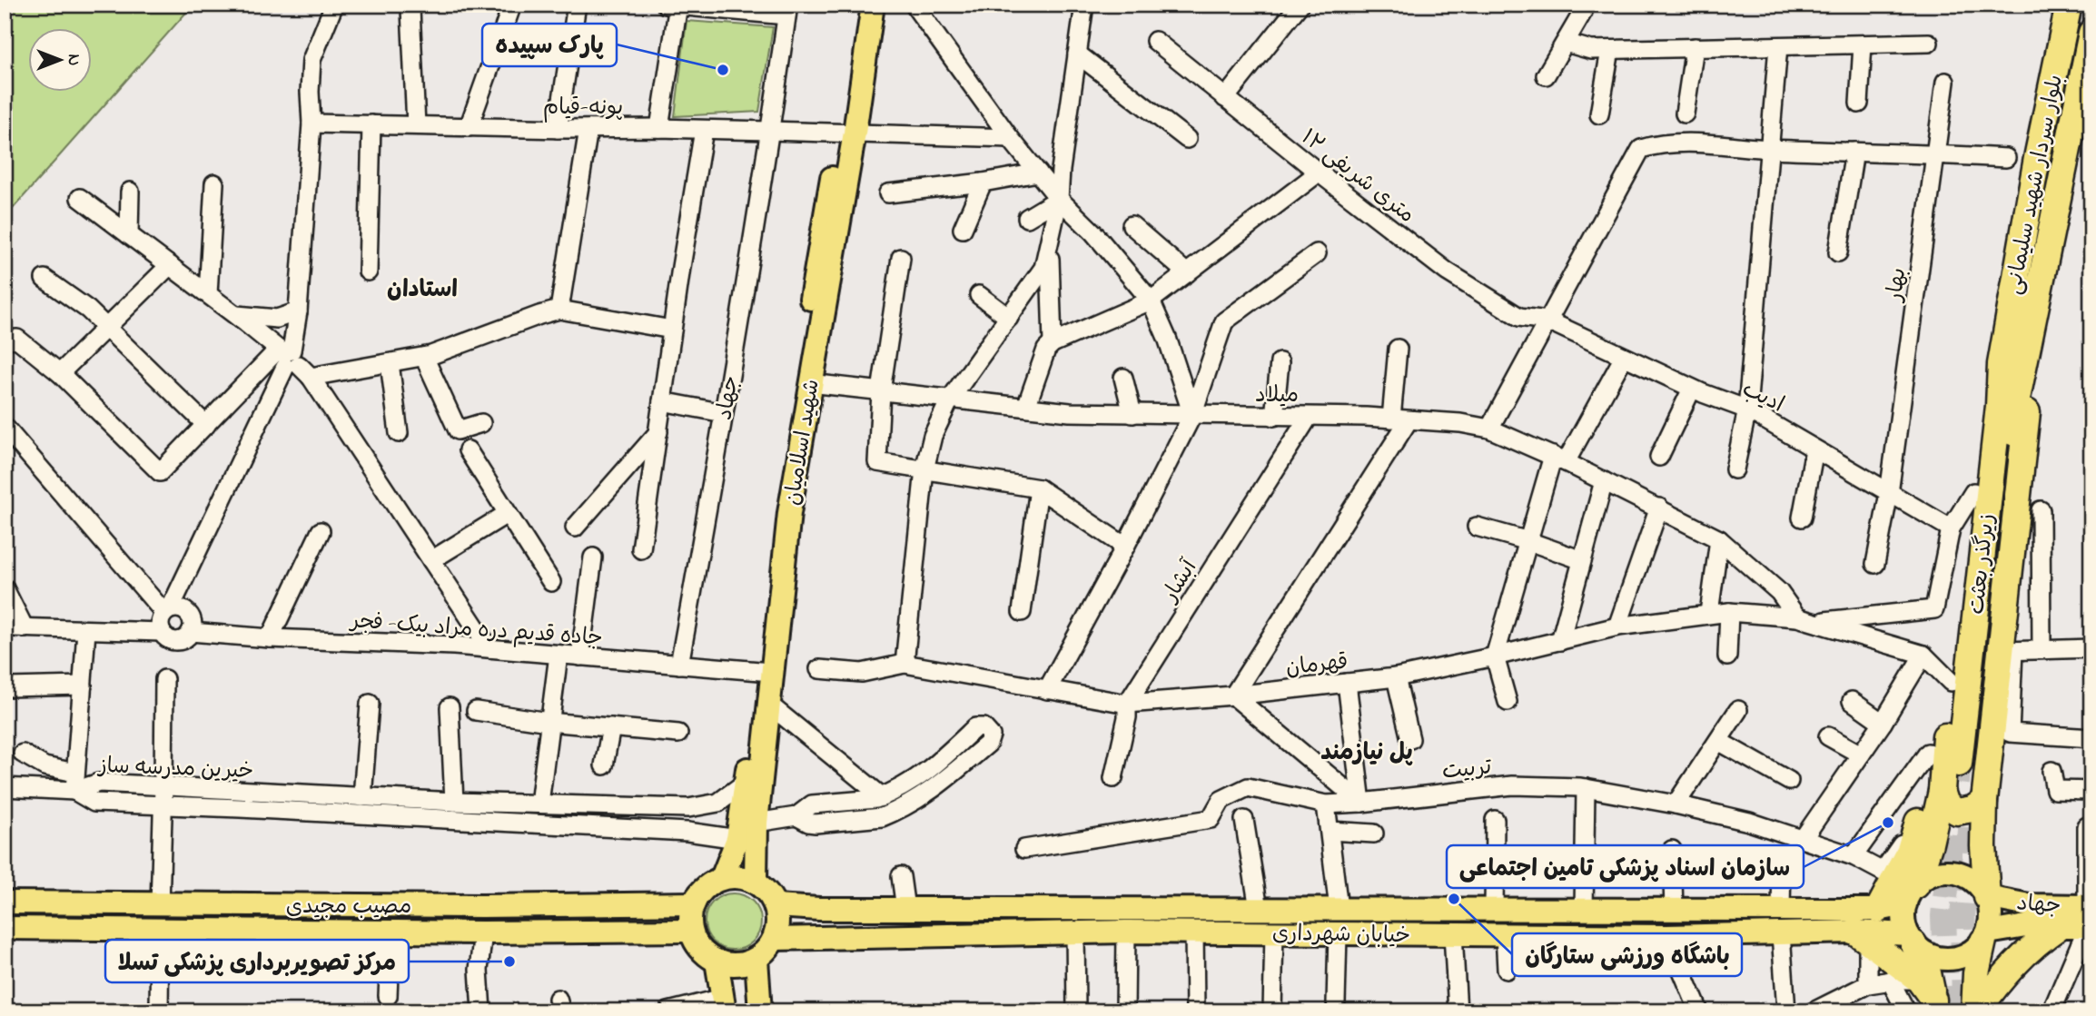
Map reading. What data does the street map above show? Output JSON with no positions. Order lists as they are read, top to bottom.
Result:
{
  "streets": {
    "highway": ["بلوار سردار شهید سلیمانی", "زیرگذر بعثت"],
    "main road": [
      "جهاد",
      "شهید اسلامیان",
      "مصیب مجیدی",
      "خیابان شهرداری"
    ],
    "street": [
      "پونه-قیام",
      "۱۲ متری شریفی",
      "بهار",
      "میلاد",
      "ادیب",
      "آبشار",
      "جاده قدیم دره مراد بیک- فجر",
      "قهرمان",
      "خیرین مدرسه ساز",
      "تربیت"
    ]
  },
  "crossings": [
    ["پونه-قیام", "جهاد"],
    ["پونه-قیام", "شهید اسلامیان"],
    ["۱۲ متری شریفی", "ادیب"],
    ["بلوار سردار شهید سلیمانی", "زیرگذر بعثت"],
    ["بهار", "ادیب"],
    ["میلاد", "شهید اسلامیان"],
    ["میلاد", "آبشار"],
    ["میلاد", "قهرمان"],
    ["جهاد", "جاده قدیم دره مراد بیک- فجر"],
    ["جهاد", "خیابان شهرداری"],
    ["شهید اسلامیان", "جاده قدیم دره مراد بیک- فجر"],
    ["شهید اسلامیان", "خیرین مدرسه ساز"],
    ["شهید اسلامیان", "مصیب مجیدی"],
    ["شهید اسلامیان", "خیابان شهرداری"],
    ["آبشار", "قهرمان"],
    ["مصیب مجیدی", "خیابان شهرداری"]
  ],
  "districts": ["استادان", "پل نیازمند"],
  "places": [
    "پارک سپیده",
    "سازمان اسناد پزشکی تامین اجتماعی",
    "باشگاه ورزشی ستارگان",
    "مرکز تصویربرداری پزشکی تسلا"
  ],
  "north": "right"
}
